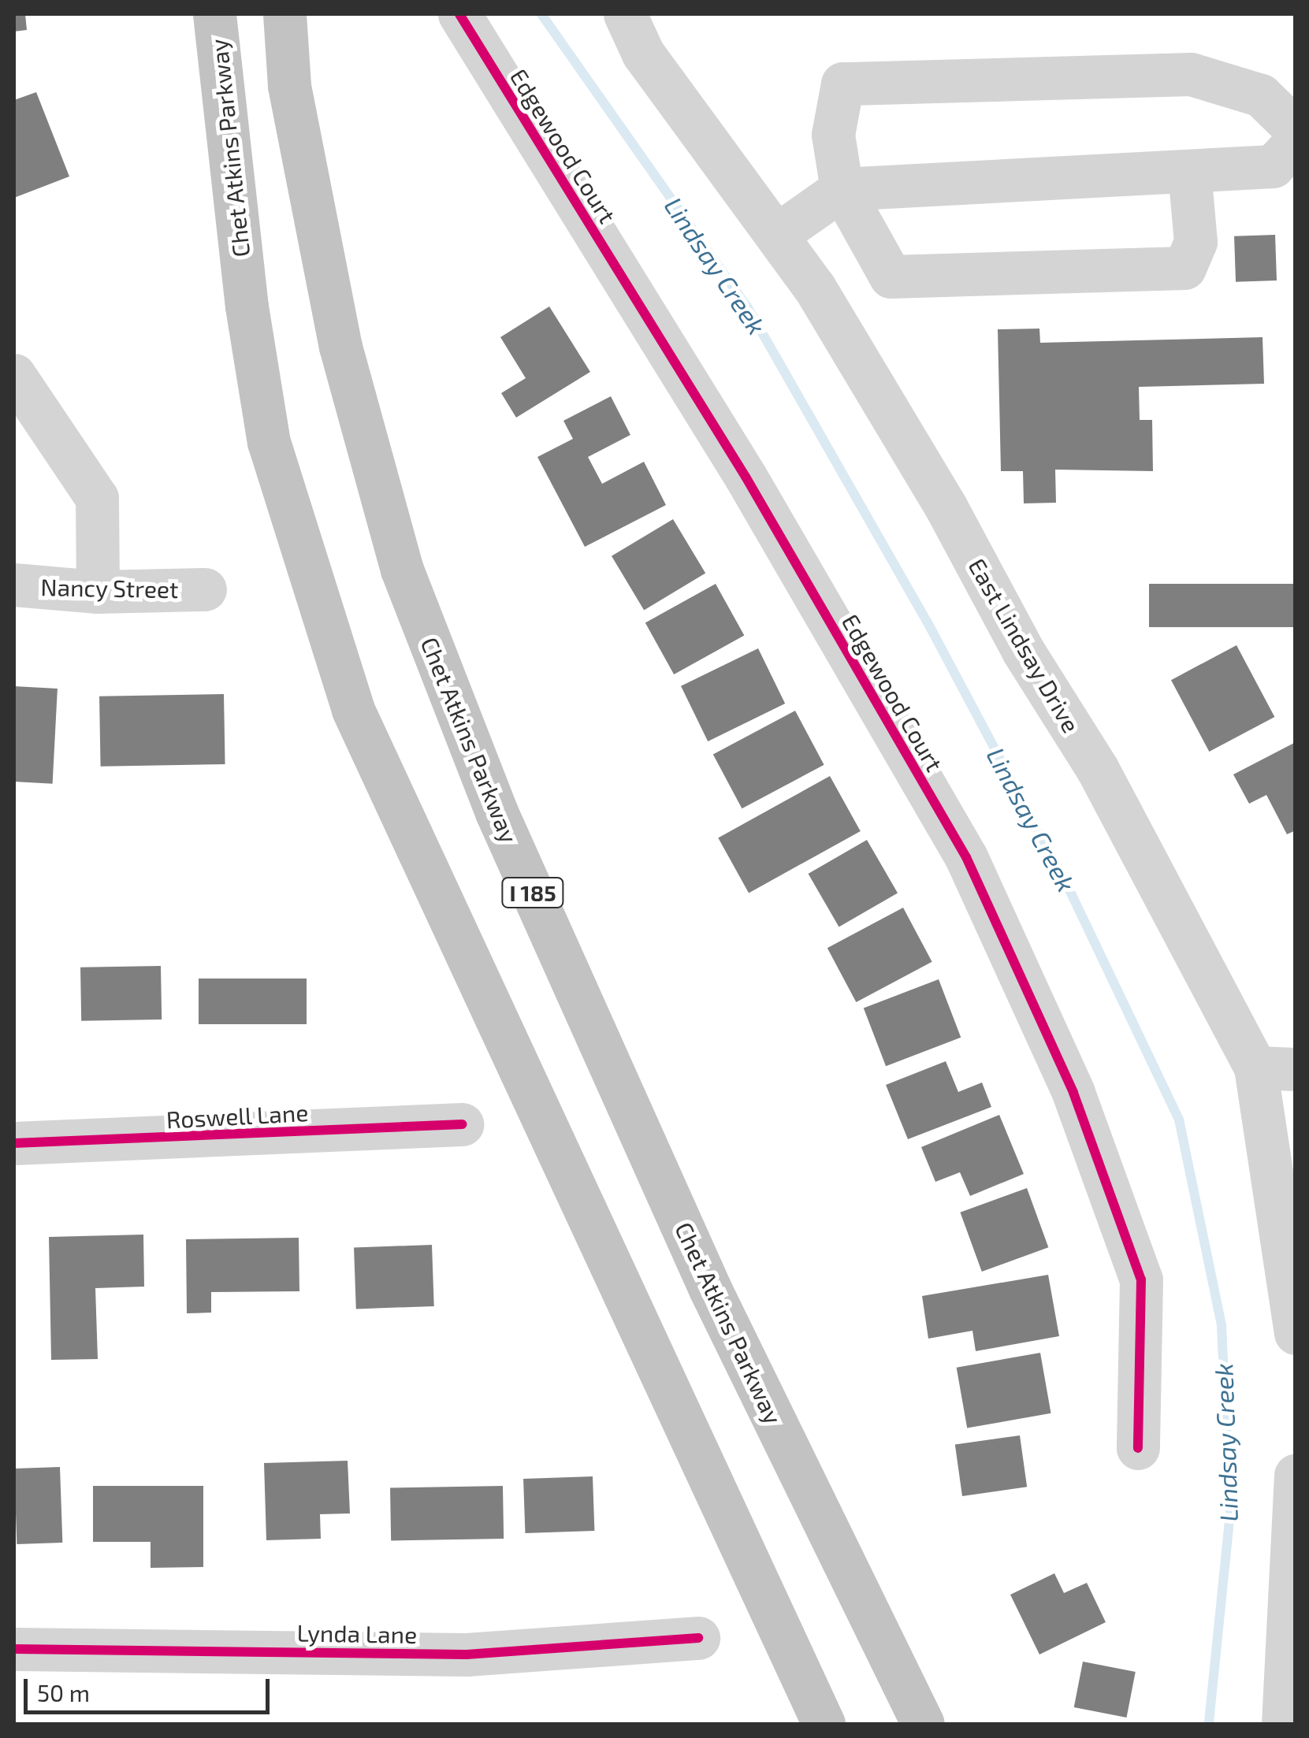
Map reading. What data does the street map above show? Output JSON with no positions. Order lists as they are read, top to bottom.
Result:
{
  "streets": {
    "highway": ["Chet Atkins Parkway", "I 185"],
    "street": [
      "Edgewood Court",
      "Nancy Street",
      "East Lindsay Drive",
      "Roswell Lane",
      "Lynda Lane"
    ]
  },
  "water": ["Lindsay Creek"],
  "scale_bar": "50 m"
}
